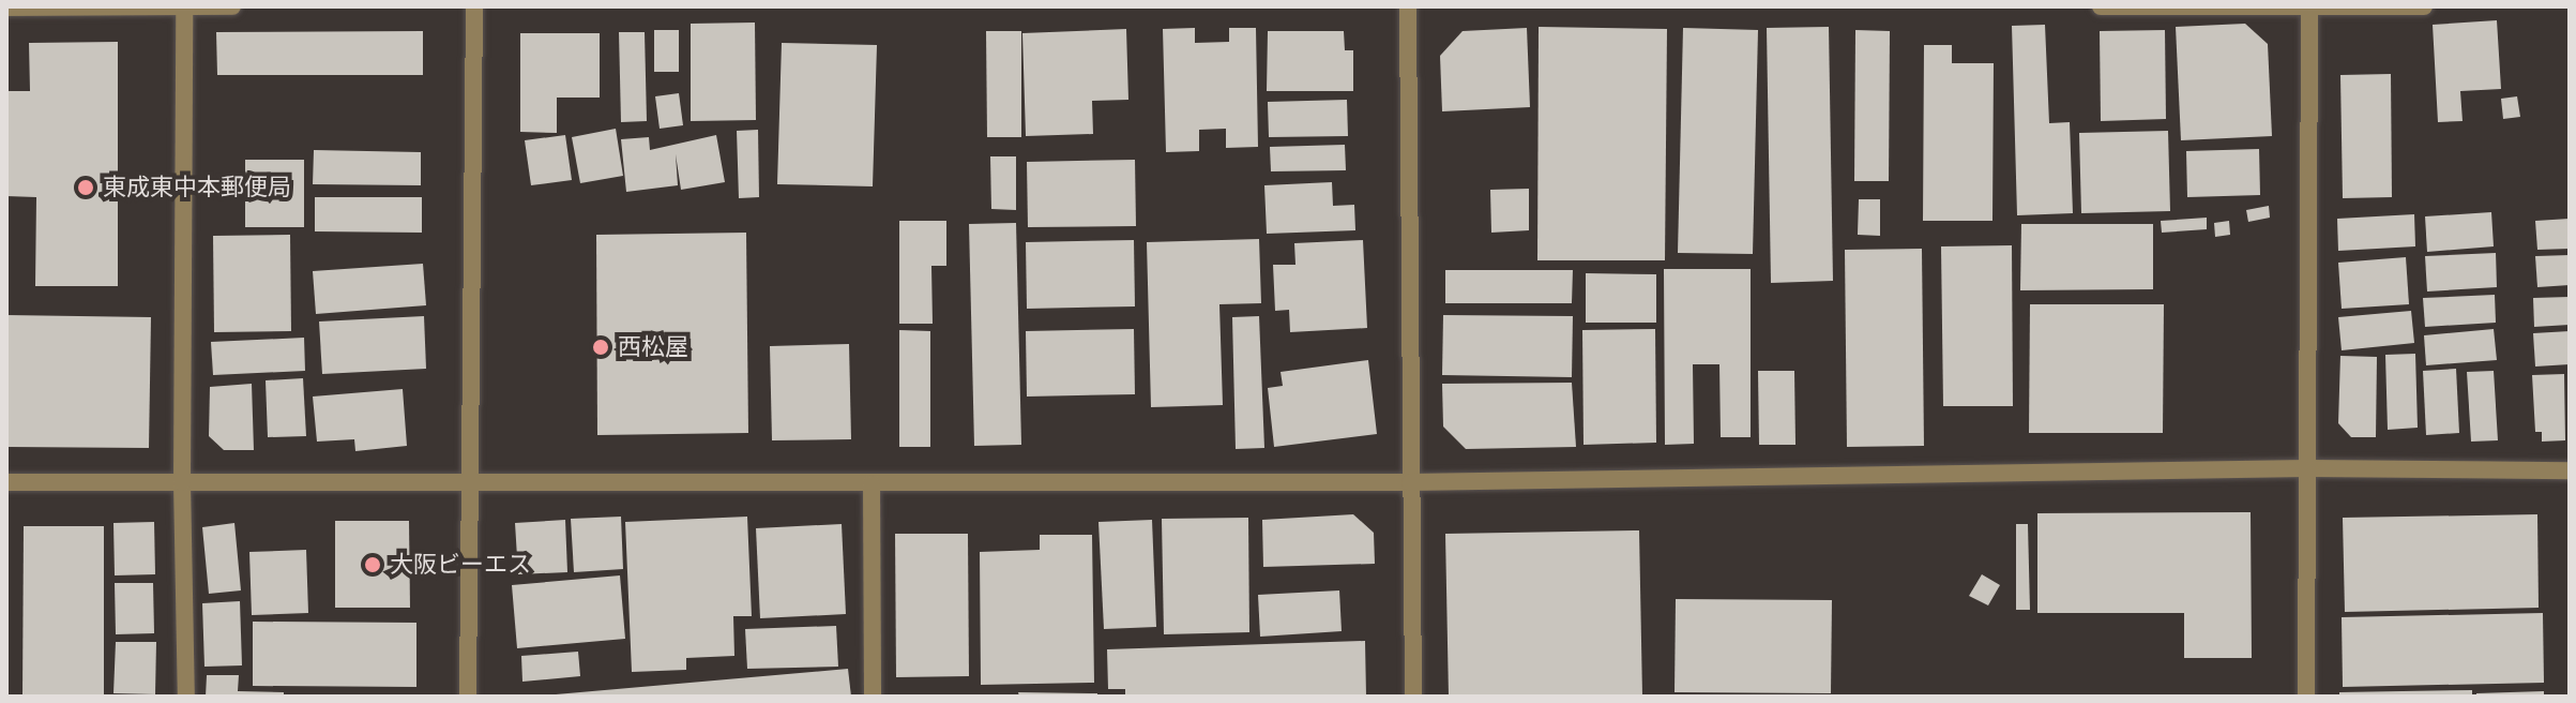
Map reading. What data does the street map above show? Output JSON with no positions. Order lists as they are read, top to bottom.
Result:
{
  "places": ["東成東中本郵便局", "西松屋", "大阪ビーエス"]
}
